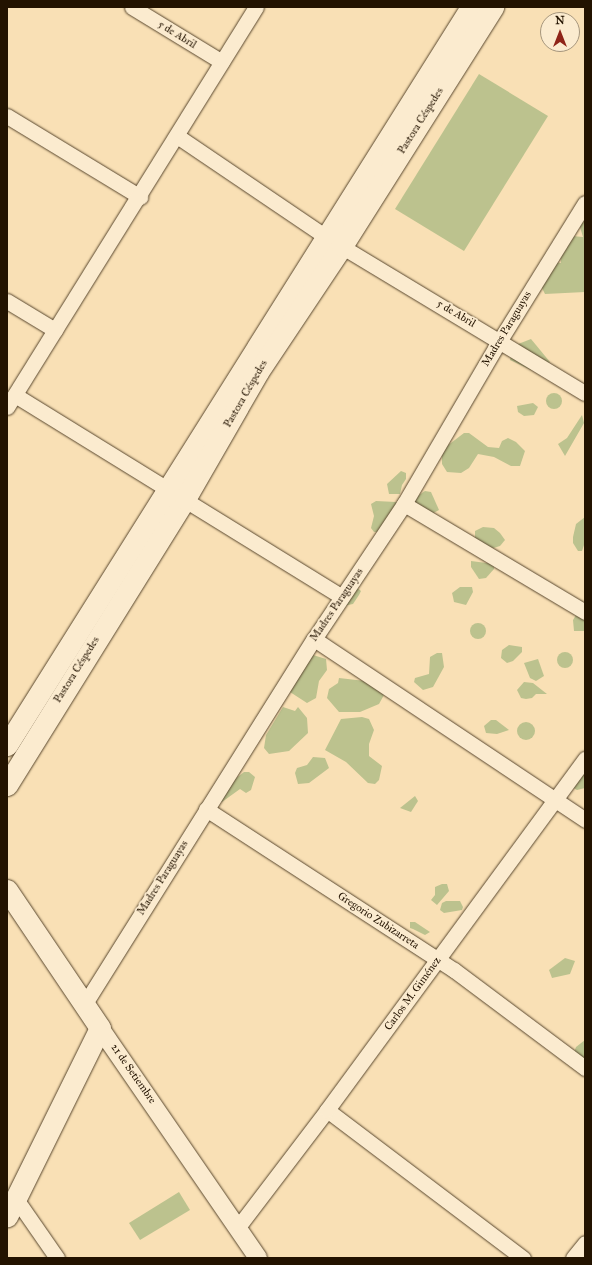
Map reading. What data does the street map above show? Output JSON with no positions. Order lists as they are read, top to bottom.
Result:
{
  "streets": {
    "main road": ["Pastora Céspedes", "21 de Setiembre"],
    "street": [
      "5 de Abril",
      "Madres Paraguayas",
      "Gregorio Zubizarreta",
      "Carlos M. Giménez"
    ]
  },
  "crossings": [
    ["5 de Abril", "Pastora Céspedes"],
    ["5 de Abril", "Madres Paraguayas"],
    ["Madres Paraguayas", "Gregorio Zubizarreta"],
    ["Madres Paraguayas", "21 de Setiembre"],
    ["Gregorio Zubizarreta", "Carlos M. Giménez"],
    ["Carlos M. Giménez", "21 de Setiembre"]
  ],
  "north": "top"
}
